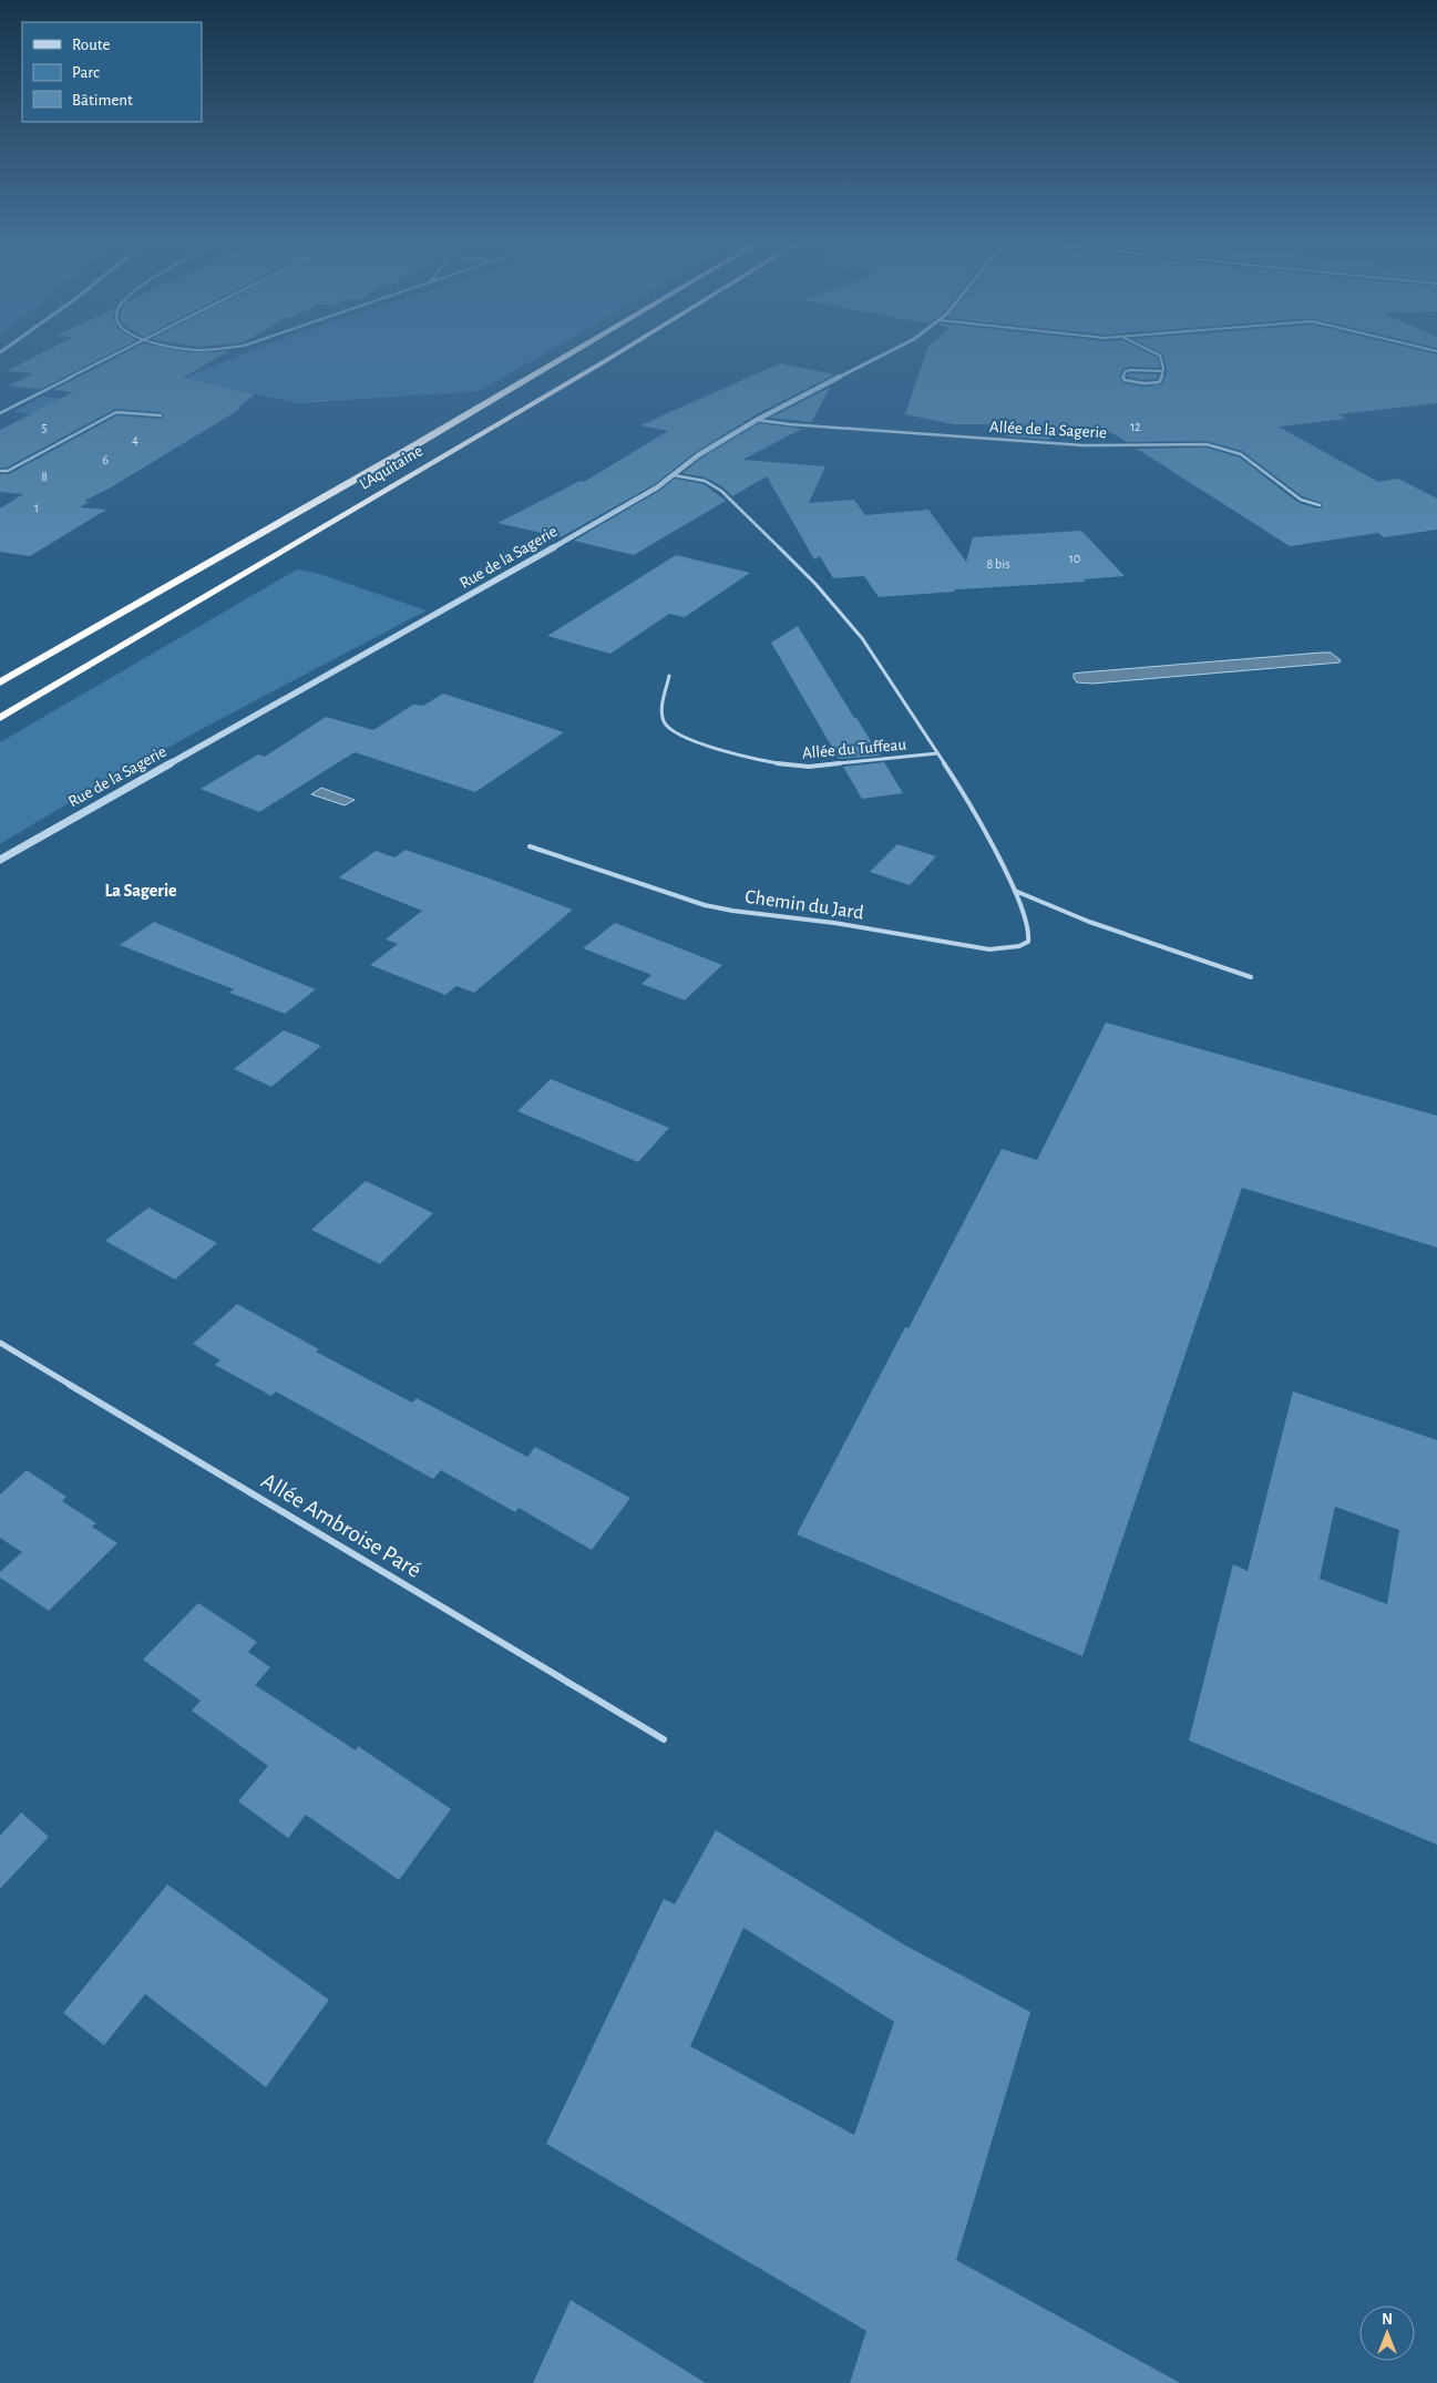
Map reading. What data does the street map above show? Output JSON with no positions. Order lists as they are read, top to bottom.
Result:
{
  "streets": {
    "highway": ["L'Aquitaine"],
    "street": [
      "Allée de la Sagerie",
      "Rue de la Sagerie",
      "Allée du Tuffeau",
      "Chemin du Jard",
      "Allée Ambroise Paré"
    ]
  },
  "crossings": [
    ["Allée de la Sagerie", "Rue de la Sagerie"],
    ["Rue de la Sagerie", "Chemin du Jard"],
    ["Allée du Tuffeau", "Chemin du Jard"]
  ],
  "districts": ["La Sagerie"],
  "house_numbers": [
    "12",
    "5",
    "4",
    "6",
    "8",
    "1",
    "10",
    "8 bis"
  ],
  "legend": ["Route", "Parc", "Bâtiment"],
  "north": "top"
}
